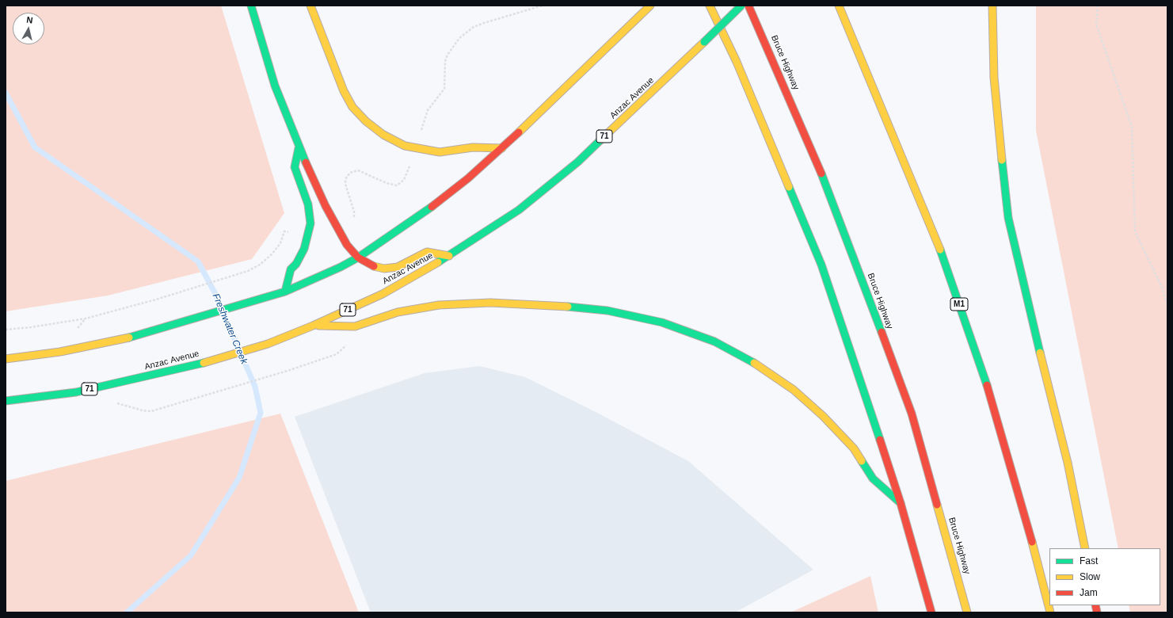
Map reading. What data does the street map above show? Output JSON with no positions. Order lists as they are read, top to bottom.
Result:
{
  "streets": {
    "highway": [
      "Bruce Highway",
      "Anzac Avenue",
      "71",
      "M1"
    ]
  },
  "water": ["Freshwater Creek"],
  "legend": ["Fast", "Slow", "Jam"],
  "north": "top"
}
